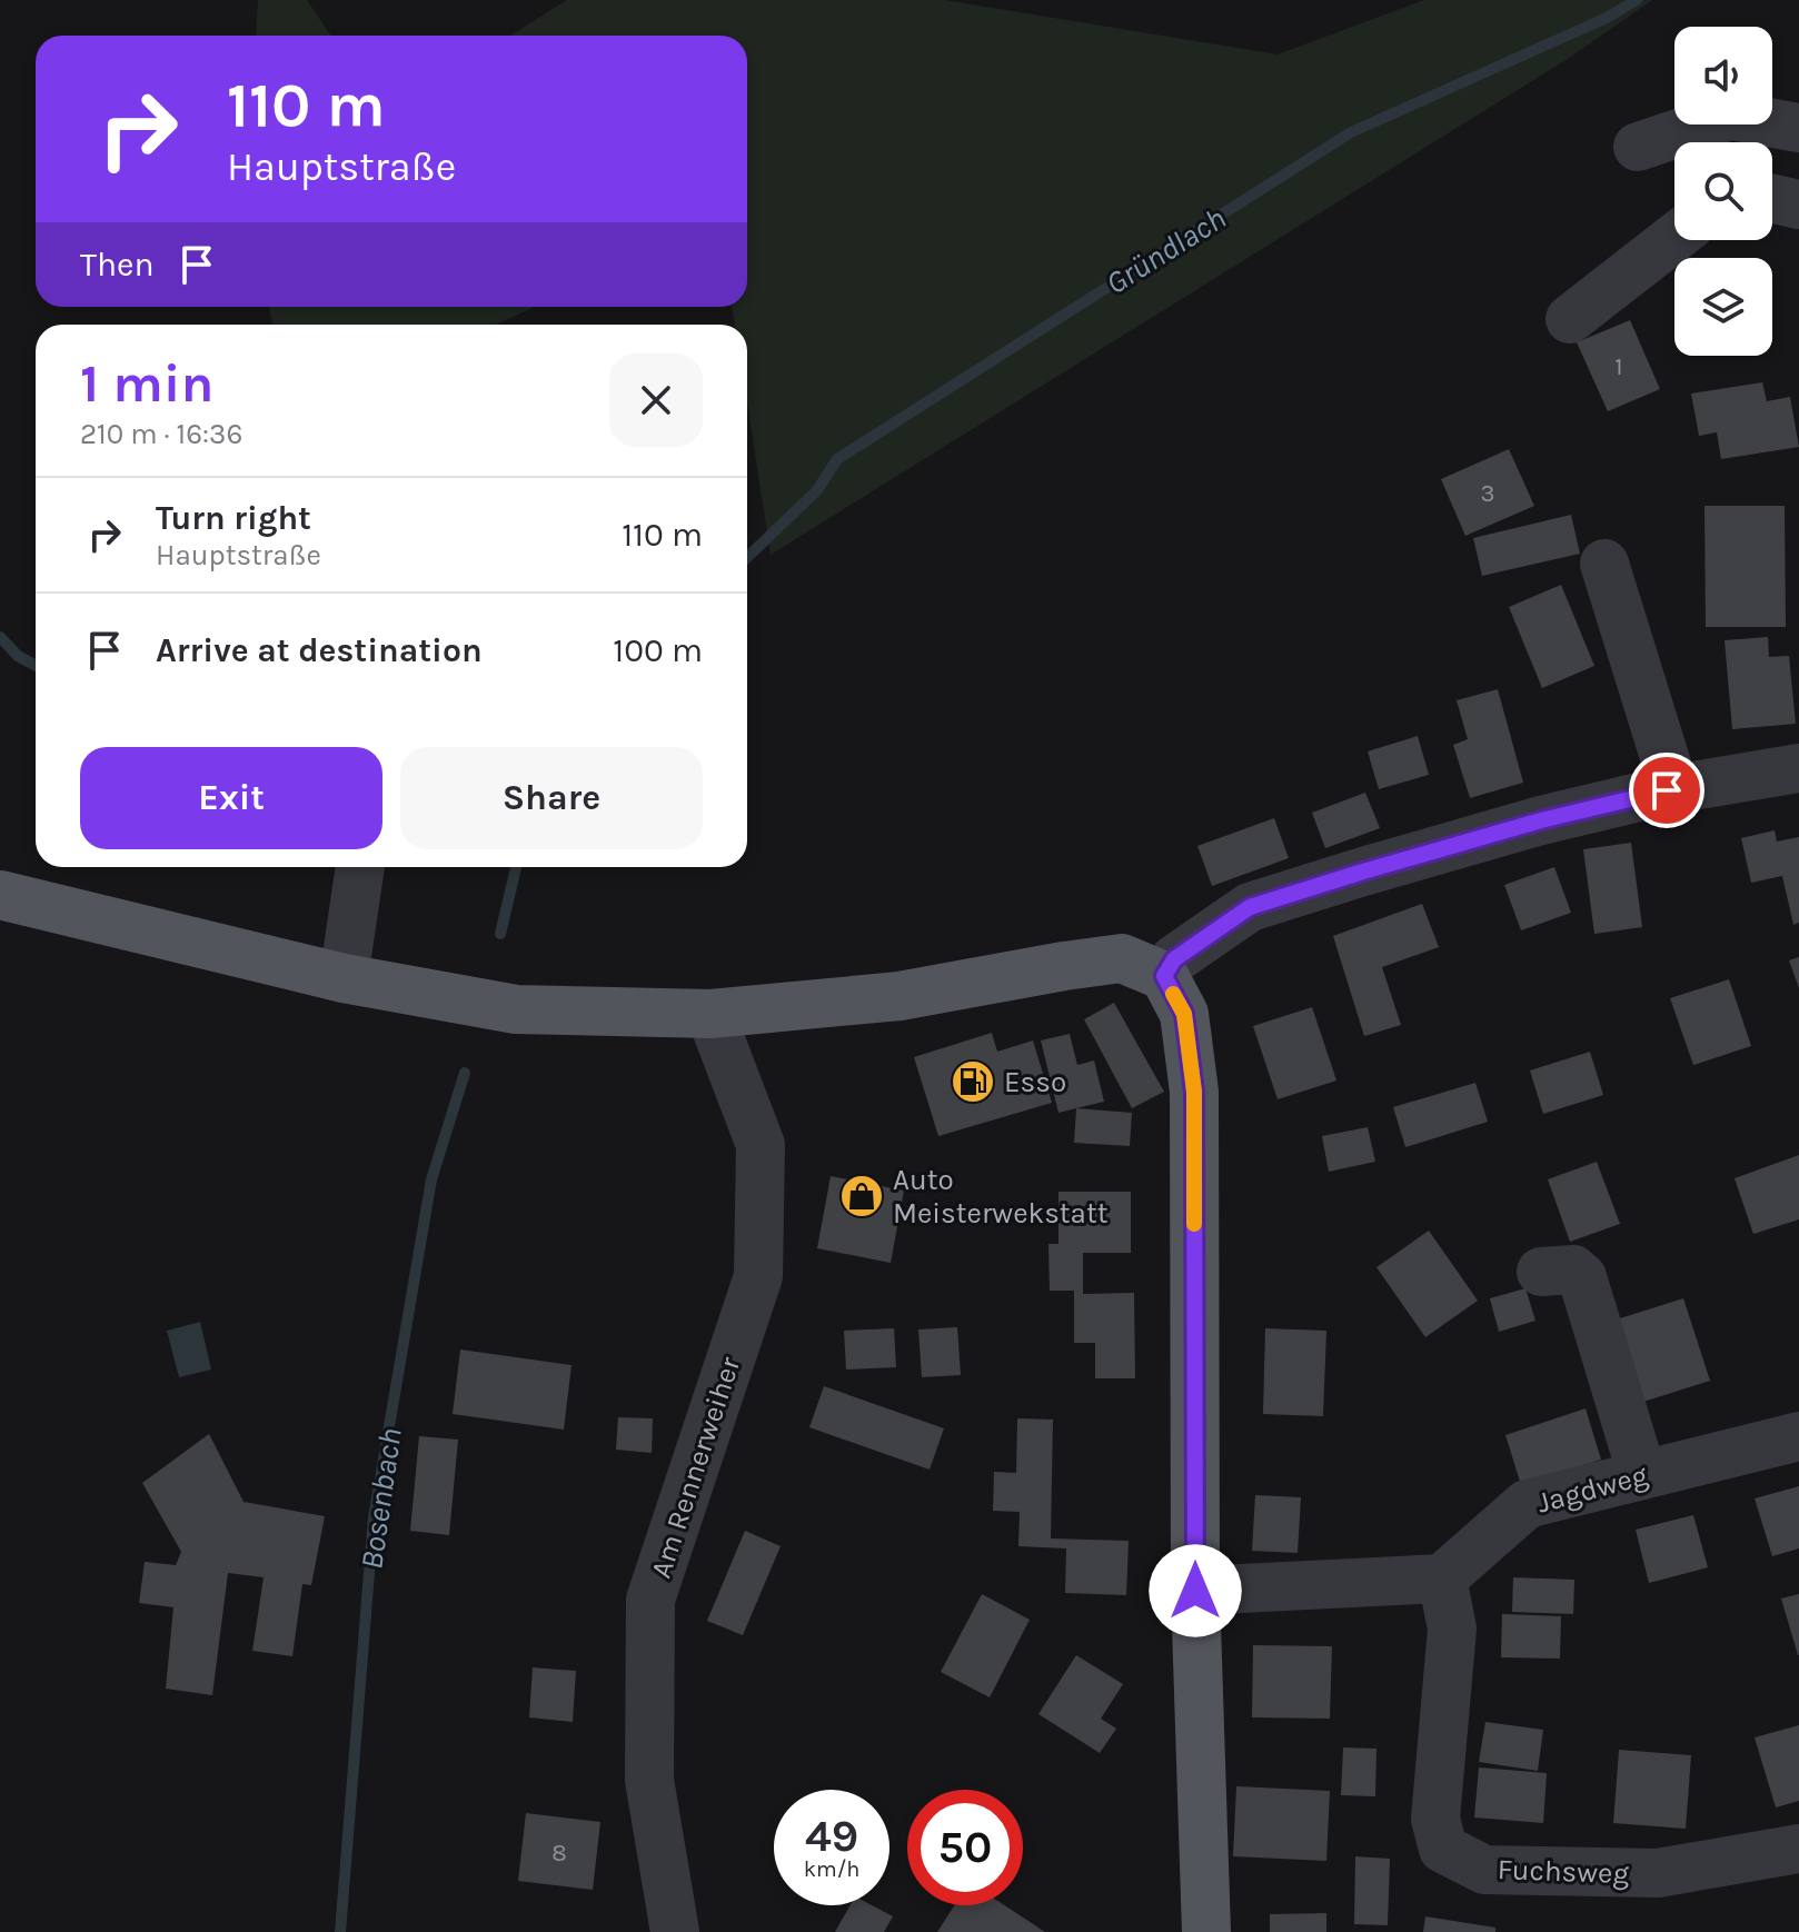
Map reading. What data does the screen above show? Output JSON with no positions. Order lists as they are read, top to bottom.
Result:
{
  "streets": {
    "street": ["Am Rennerweiher", "Jagdweg", "Fuchsweg"]
  },
  "crossings": [
    ["Jagdweg", "Fuchsweg"]
  ],
  "water": ["Gründlach", "Bosenbach"],
  "places": {
    "fuel station": ["Esso"],
    "shop": ["Auto Meisterwekstatt"]
  },
  "house_numbers": ["1", "3", "8"],
  "page": {
    "turn": ["110 m", "Hauptstraße"],
    "then": "Then",
    "heading": ["1 min", "210 m · 16:36"],
    "list": [
      {
        "name": "Turn right",
        "note": "Hauptstraße",
        "value": "110 m"
      },
      {
        "name": "Arrive at destination",
        "value": "100 m"
      }
    ],
    "buttons": ["Exit", "Share"],
    "speed": "49 km/h",
    "limit": "50"
  }
}
